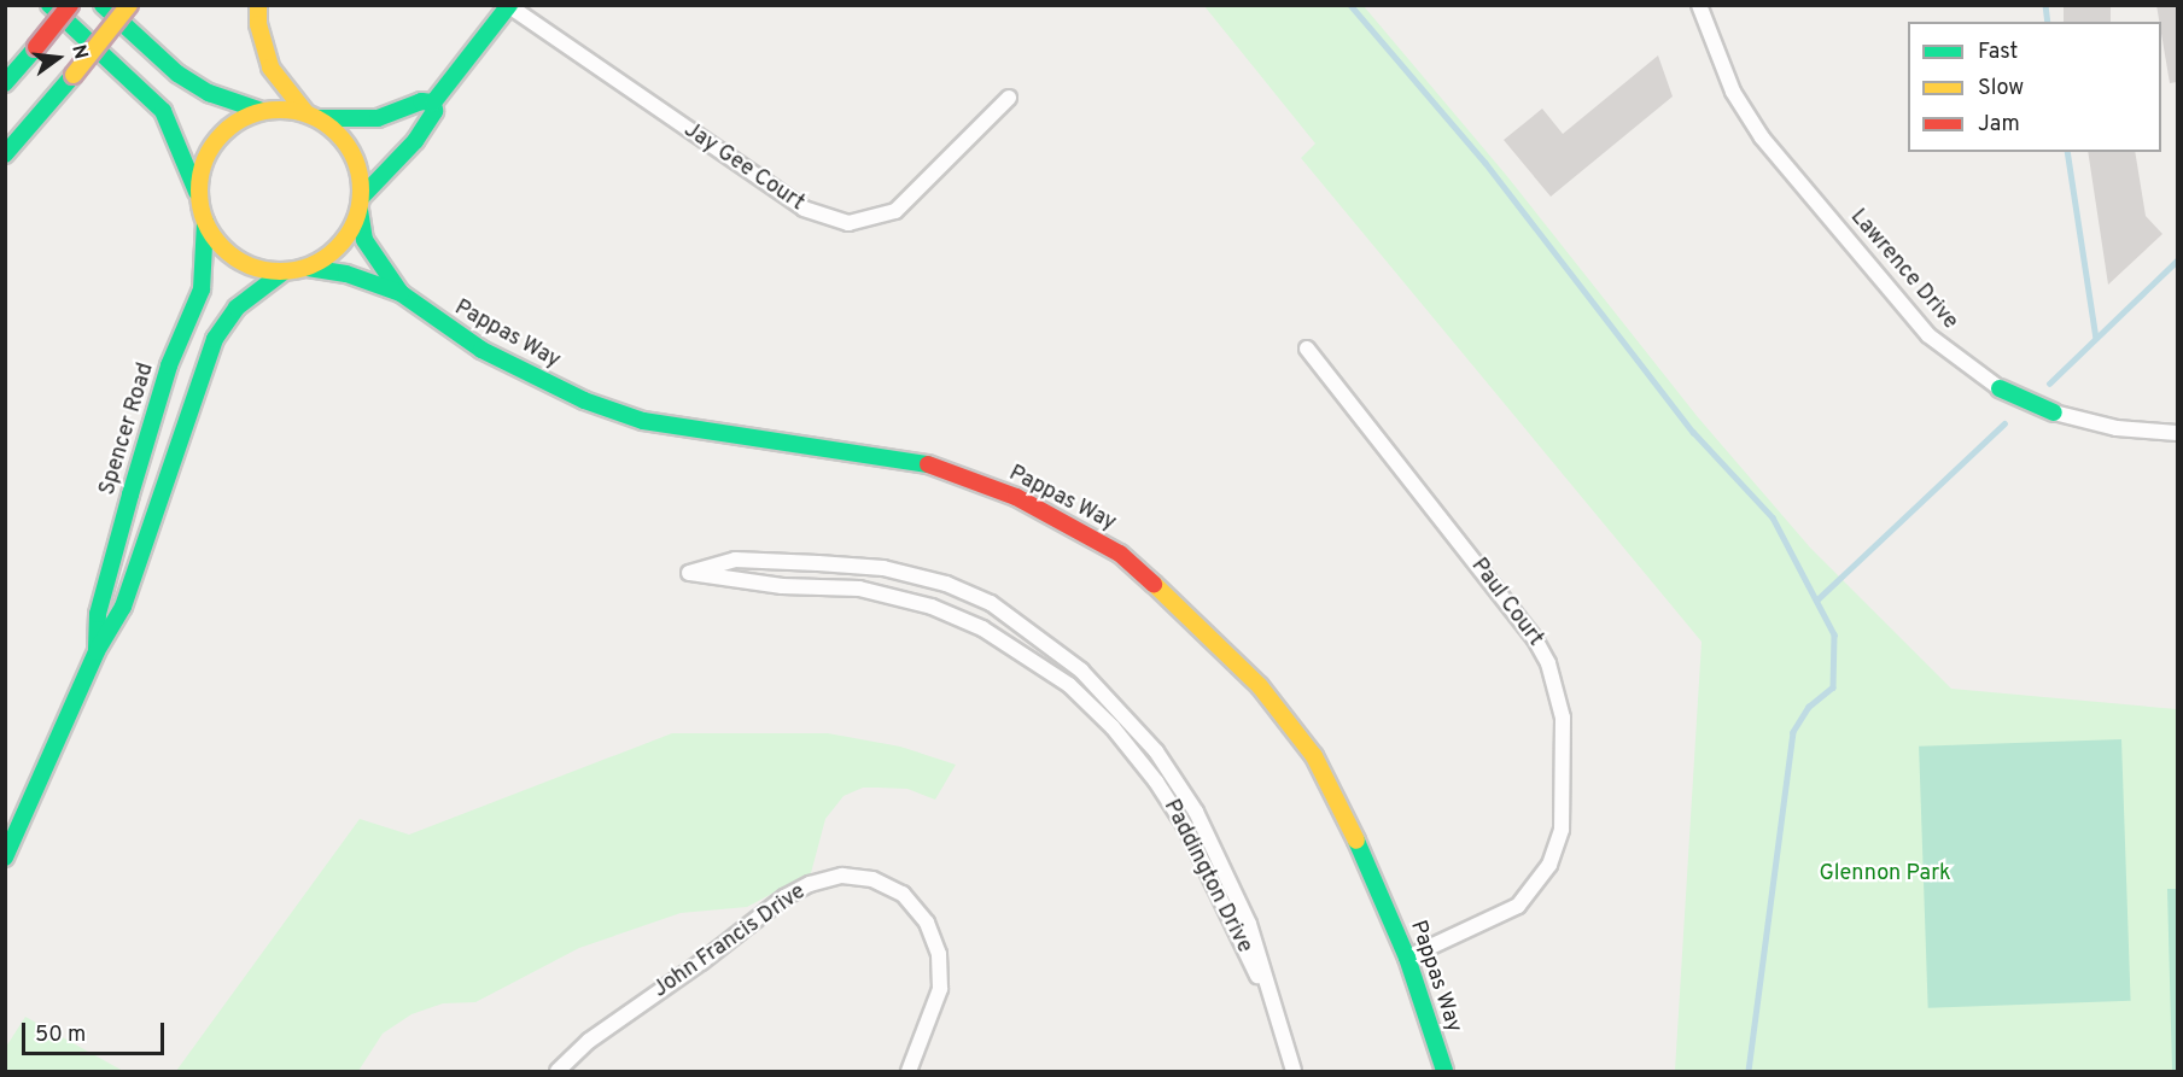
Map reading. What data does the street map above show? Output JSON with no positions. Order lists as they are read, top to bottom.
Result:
{
  "streets": {
    "main road": ["Lawrence Drive", "Pappas Way", "Spencer Road"],
    "street": [
      "Jay Gee Court",
      "Paul Court",
      "Paddington Drive",
      "John Francis Drive"
    ]
  },
  "crossings": [
    ["Pappas Way", "Spencer Road"],
    ["Pappas Way", "Paul Court"]
  ],
  "parks": ["Glennon Park"],
  "legend": ["Fast", "Slow", "Jam"],
  "scale_bar": "50 m",
  "north": "right"
}
